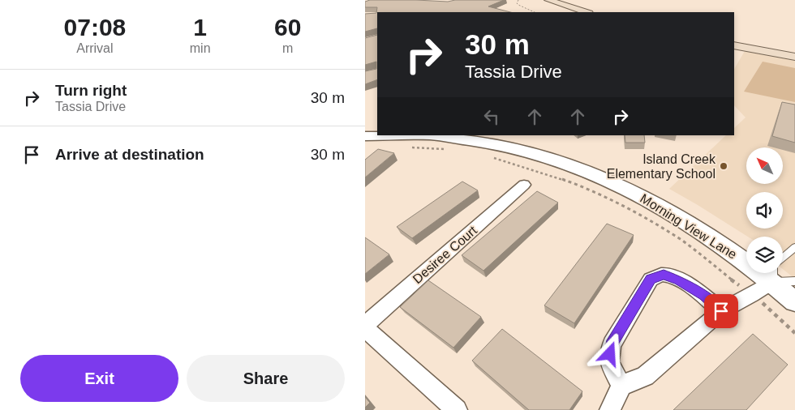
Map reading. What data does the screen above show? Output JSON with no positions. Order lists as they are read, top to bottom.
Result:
{
  "streets": {
    "street": ["Morning View Lane", "Desiree Court"]
  },
  "places": ["Island Creek Elementary School"],
  "north": "top left",
  "page": {
    "eta": [
      "07:08",
      "Arrival",
      "1",
      "min",
      "60",
      "m"
    ],
    "turn": ["30 m", "Tassia Drive"],
    "list": [
      {
        "name": "Turn right",
        "note": "Tassia Drive",
        "value": "30 m"
      },
      {
        "name": "Arrive at destination",
        "value": "30 m"
      }
    ],
    "buttons": ["Exit", "Share"]
  }
}
